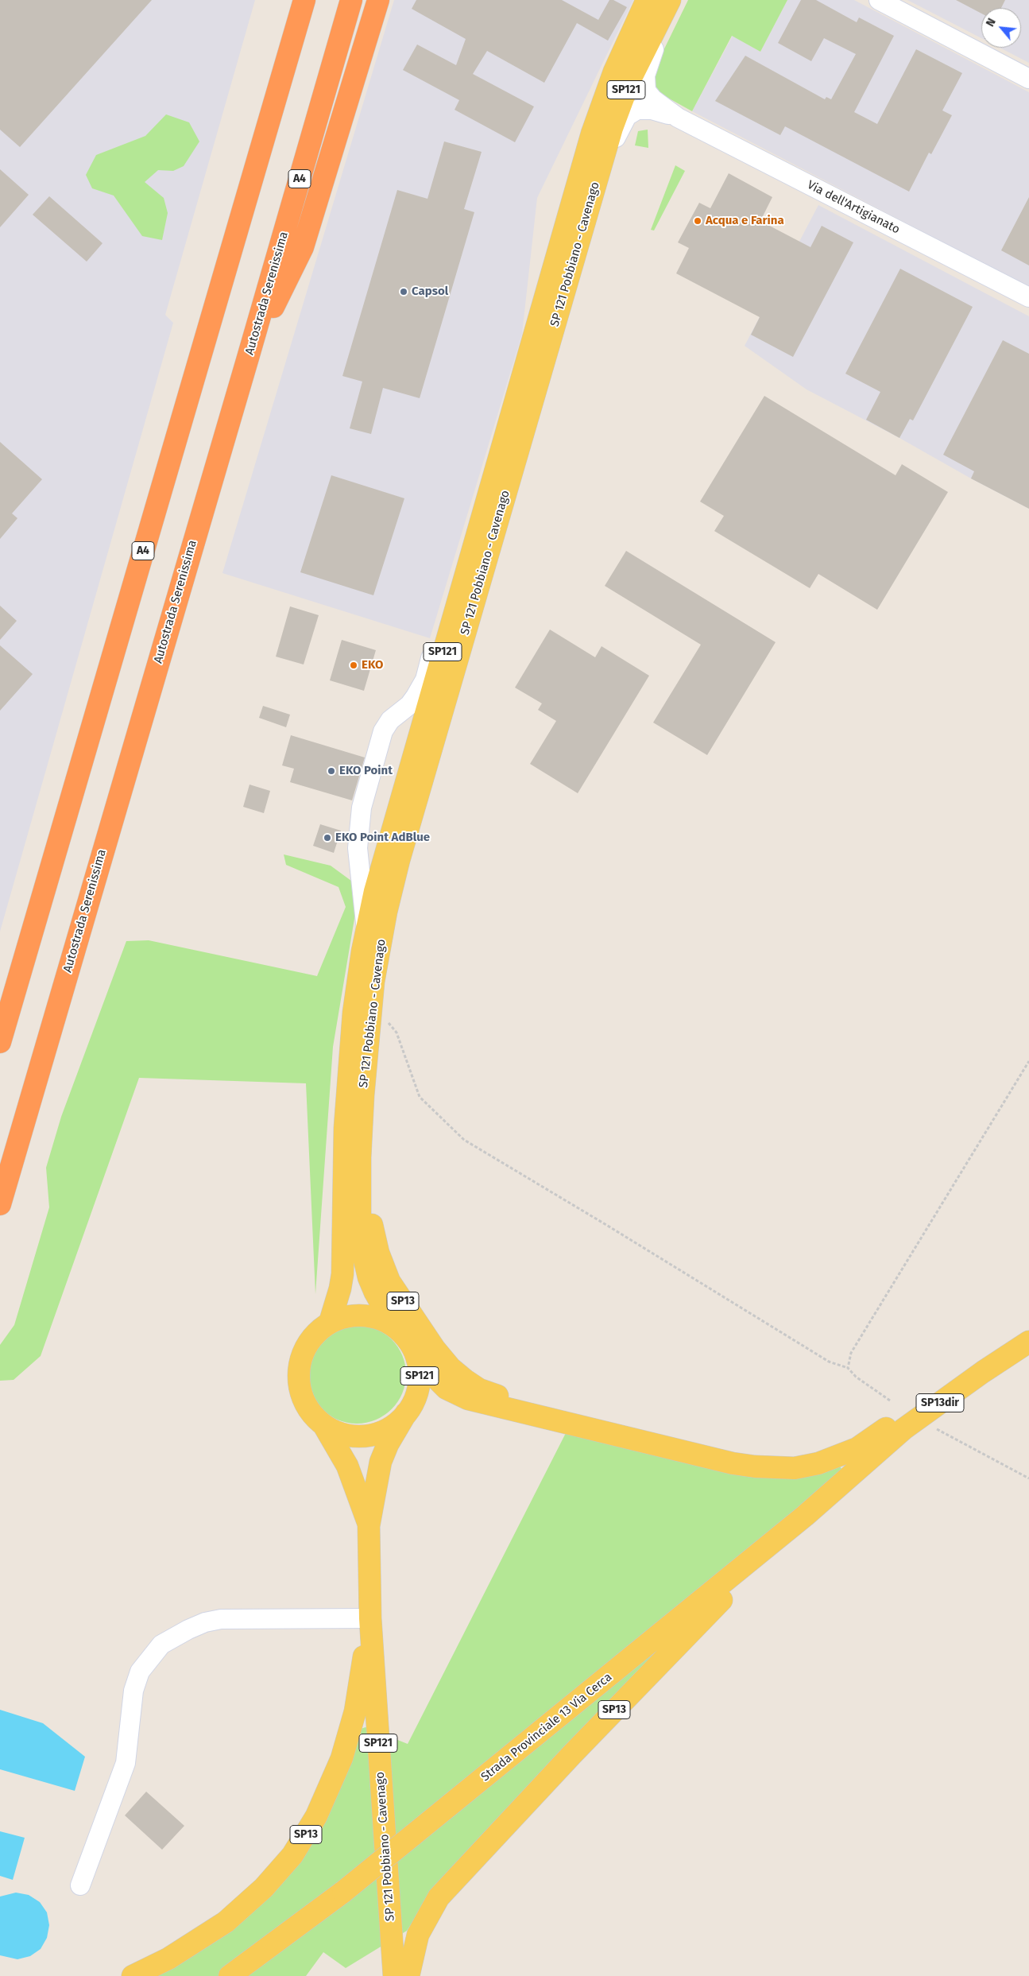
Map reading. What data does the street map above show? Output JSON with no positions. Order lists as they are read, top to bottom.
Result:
{
  "streets": {
    "highway": ["A4", "Autostrada Serenissima"],
    "main road": [
      "SP121",
      "SP 121 Pobbiano - Cavenago",
      "SP13",
      "SP13dir",
      "Strada Provinciale 13 Via Cerca"
    ],
    "street": ["Via dell'Artigianato"]
  },
  "crossings": [
    ["Via dell'Artigianato", "SP 121 Pobbiano - Cavenago"],
    ["SP 121 Pobbiano - Cavenago", "SP13"],
    ["SP13", "SP13dir"],
    ["SP13", "Strada Provinciale 13 Via Cerca"],
    ["SP13dir", "Strada Provinciale 13 Via Cerca"]
  ],
  "places": [
    "Acqua e Farina",
    "Capsol",
    "EKO",
    "EKO Point",
    "EKO Point AdBlue"
  ],
  "north": "top left"
}
